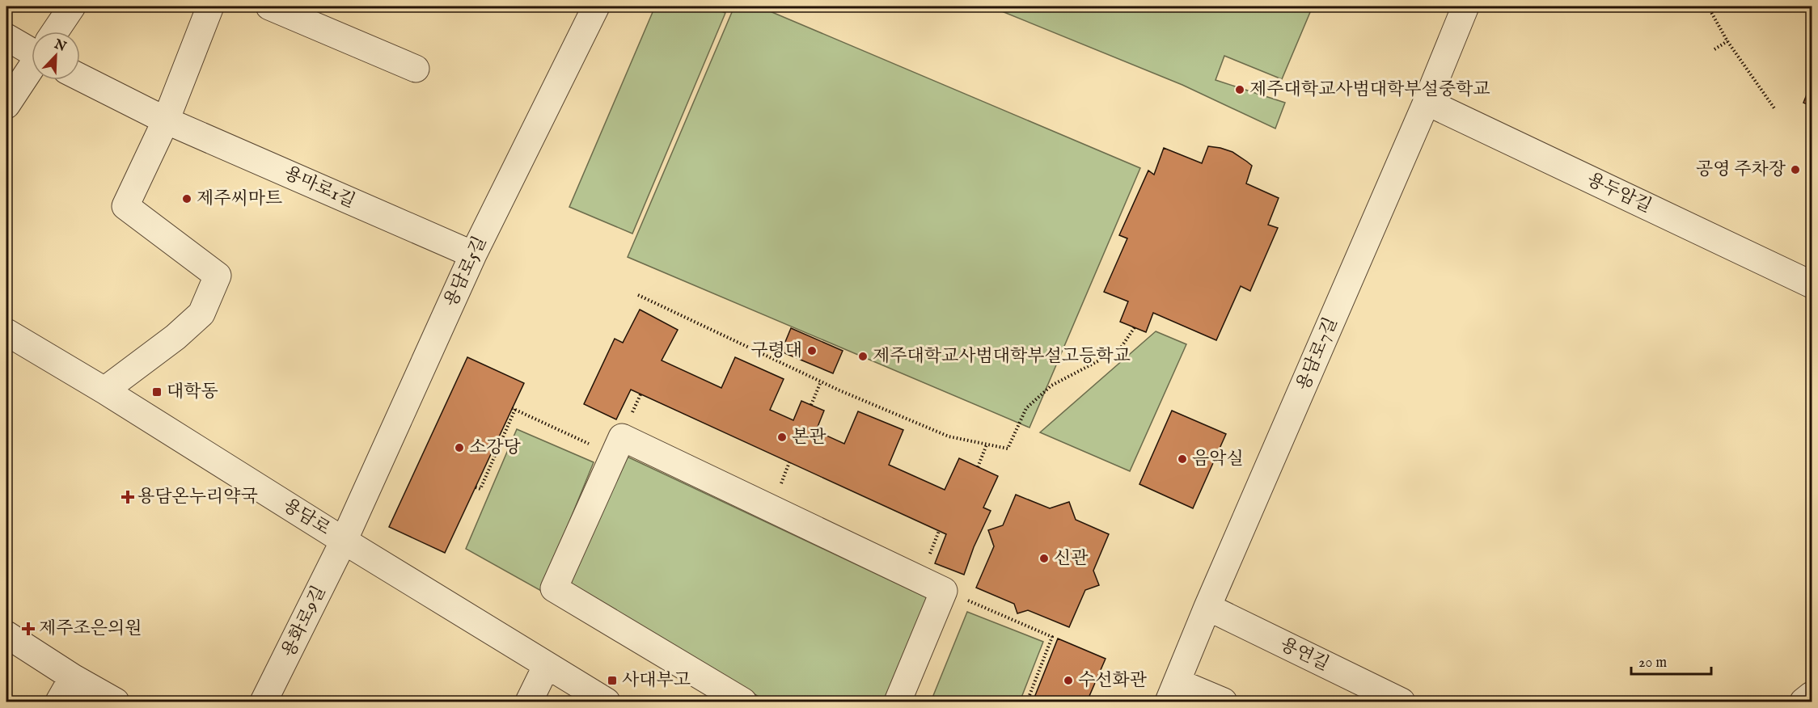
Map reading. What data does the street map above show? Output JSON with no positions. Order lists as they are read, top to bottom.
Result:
{
  "streets": {
    "street": [
      "용마로1길",
      "용두암길",
      "용담로5길",
      "용담로7길",
      "용담로",
      "용화로9길",
      "용연길"
    ]
  },
  "crossings": [
    ["용마로1길", "용담로5길"],
    ["용두암길", "용담로7길"],
    ["용담로5길", "용담로"],
    ["용담로5길", "용화로9길"],
    ["용담로7길", "용연길"],
    ["용담로", "용화로9길"]
  ],
  "places": {
    "other": [
      "제주대학교사범대학부설중학교",
      "공영 주차장",
      "제주씨마트",
      "구령대",
      "제주대학교사범대학부설고등학교",
      "본관",
      "소강당",
      "음악실",
      "신관",
      "수선화관"
    ],
    "transit": ["대학동", "사대부고"],
    "health": ["용담온누리약국", "제주조은의원"]
  },
  "scale_bar": "20 m",
  "north": "top right"
}
